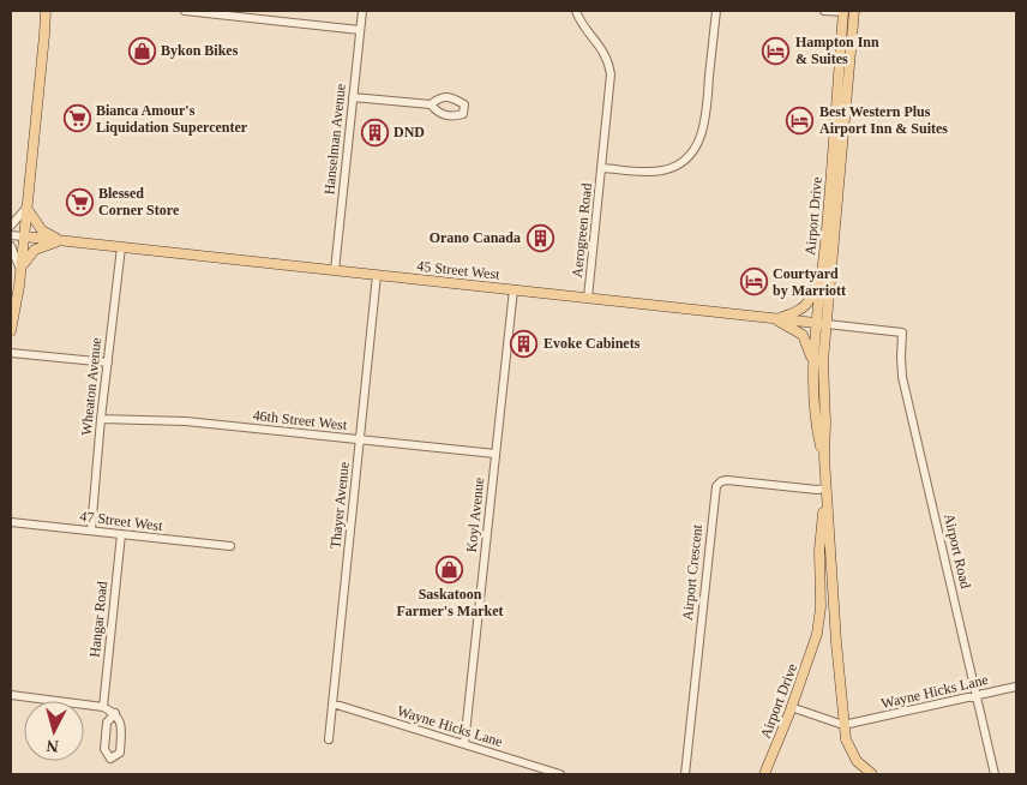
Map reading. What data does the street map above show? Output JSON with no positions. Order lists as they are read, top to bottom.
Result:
{
  "streets": {
    "main road": ["Airport Drive", "45 Street West"],
    "street": [
      "Hanselman Avenue",
      "Aerogreen Road",
      "Wheaton Avenue",
      "46th Street West",
      "Thayer Avenue",
      "Koyl Avenue",
      "47 Street West",
      "Airport Road",
      "Airport Crescent",
      "Hangar Road",
      "Wayne Hicks Lane"
    ]
  },
  "crossings": [
    ["Hanselman Avenue", "45 Street West"],
    ["Airport Drive", "45 Street West"],
    ["Airport Drive", "Airport Crescent"],
    ["Airport Drive", "Wayne Hicks Lane"],
    ["Aerogreen Road", "45 Street West"],
    ["45 Street West", "Wheaton Avenue"],
    ["45 Street West", "Thayer Avenue"],
    ["45 Street West", "Koyl Avenue"],
    ["45 Street West", "Airport Road"],
    ["Wheaton Avenue", "46th Street West"],
    ["Wheaton Avenue", "47 Street West"],
    ["46th Street West", "Thayer Avenue"],
    ["46th Street West", "Koyl Avenue"],
    ["Thayer Avenue", "Wayne Hicks Lane"],
    ["Koyl Avenue", "Wayne Hicks Lane"],
    ["47 Street West", "Hangar Road"],
    ["Airport Road", "Wayne Hicks Lane"]
  ],
  "places": {
    "shop": ["Bykon Bikes", "Saskatoon Farmer's Market"],
    "hotel": ["Hampton Inn & Suites", "Best Western Plus Airport Inn & Suites", "Courtyard by Marriott"],
    "supermarket": ["Bianca Amour's Liquidation Supercenter", "Blessed Corner Store"],
    "building": ["DND", "Orano Canada", "Evoke Cabinets"]
  },
  "north": "bottom"
}
